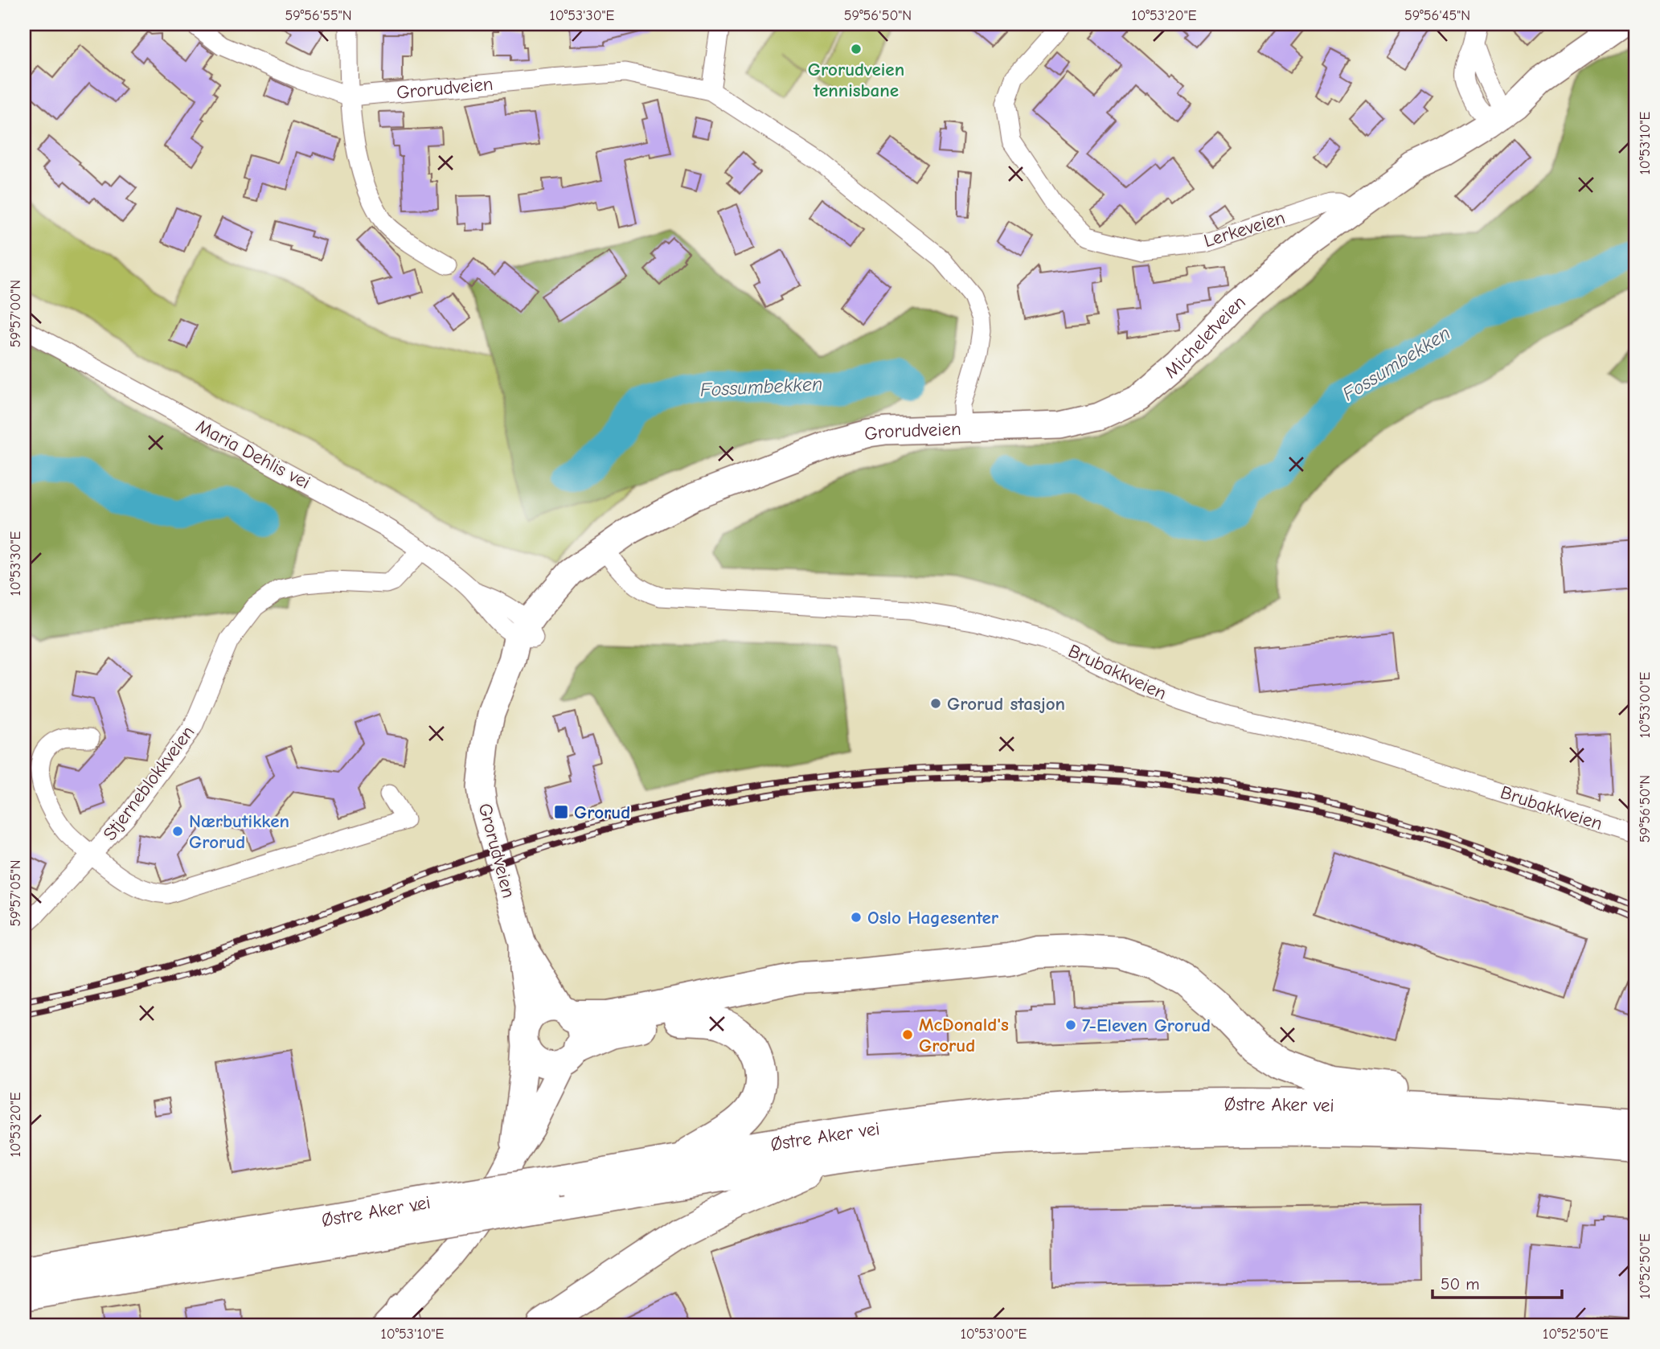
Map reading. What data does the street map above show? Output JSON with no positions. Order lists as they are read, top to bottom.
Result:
{
  "streets": {
    "highway": ["Østre Aker vei"],
    "main road": ["Grorudveien", "Micheletveien"],
    "street": [
      "Lerkeveien",
      "Maria Dehlis vei",
      "Brubakkveien",
      "Stjerneblokkveien"
    ]
  },
  "crossings": [
    ["Grorudveien", "Micheletveien"],
    ["Grorudveien", "Maria Dehlis vei"],
    ["Grorudveien", "Brubakkveien"],
    ["Lerkeveien", "Micheletveien"],
    ["Maria Dehlis vei", "Stjerneblokkveien"]
  ],
  "water": ["Fossumbekken"],
  "places": {
    "other": [
      "Grorudveien tennisbane",
      "Grorud stasjon",
      "Nærbutikken Grorud",
      "Oslo Hagesenter",
      "7-Eleven Grorud",
      "McDonald's Grorud"
    ],
    "transit": ["Grorud"]
  },
  "scale_bar": "50 m",
  "coordinates": [
    "59°56'55\"N",
    "10°53'30\"E",
    "59°56'50\"N",
    "10°53'20\"E",
    "59°56'45\"N",
    "10°53'10\"E",
    "59°57'00\"N",
    "10°53'00\"E",
    "59°57'05\"N",
    "10°52'50\"E"
  ]
}
